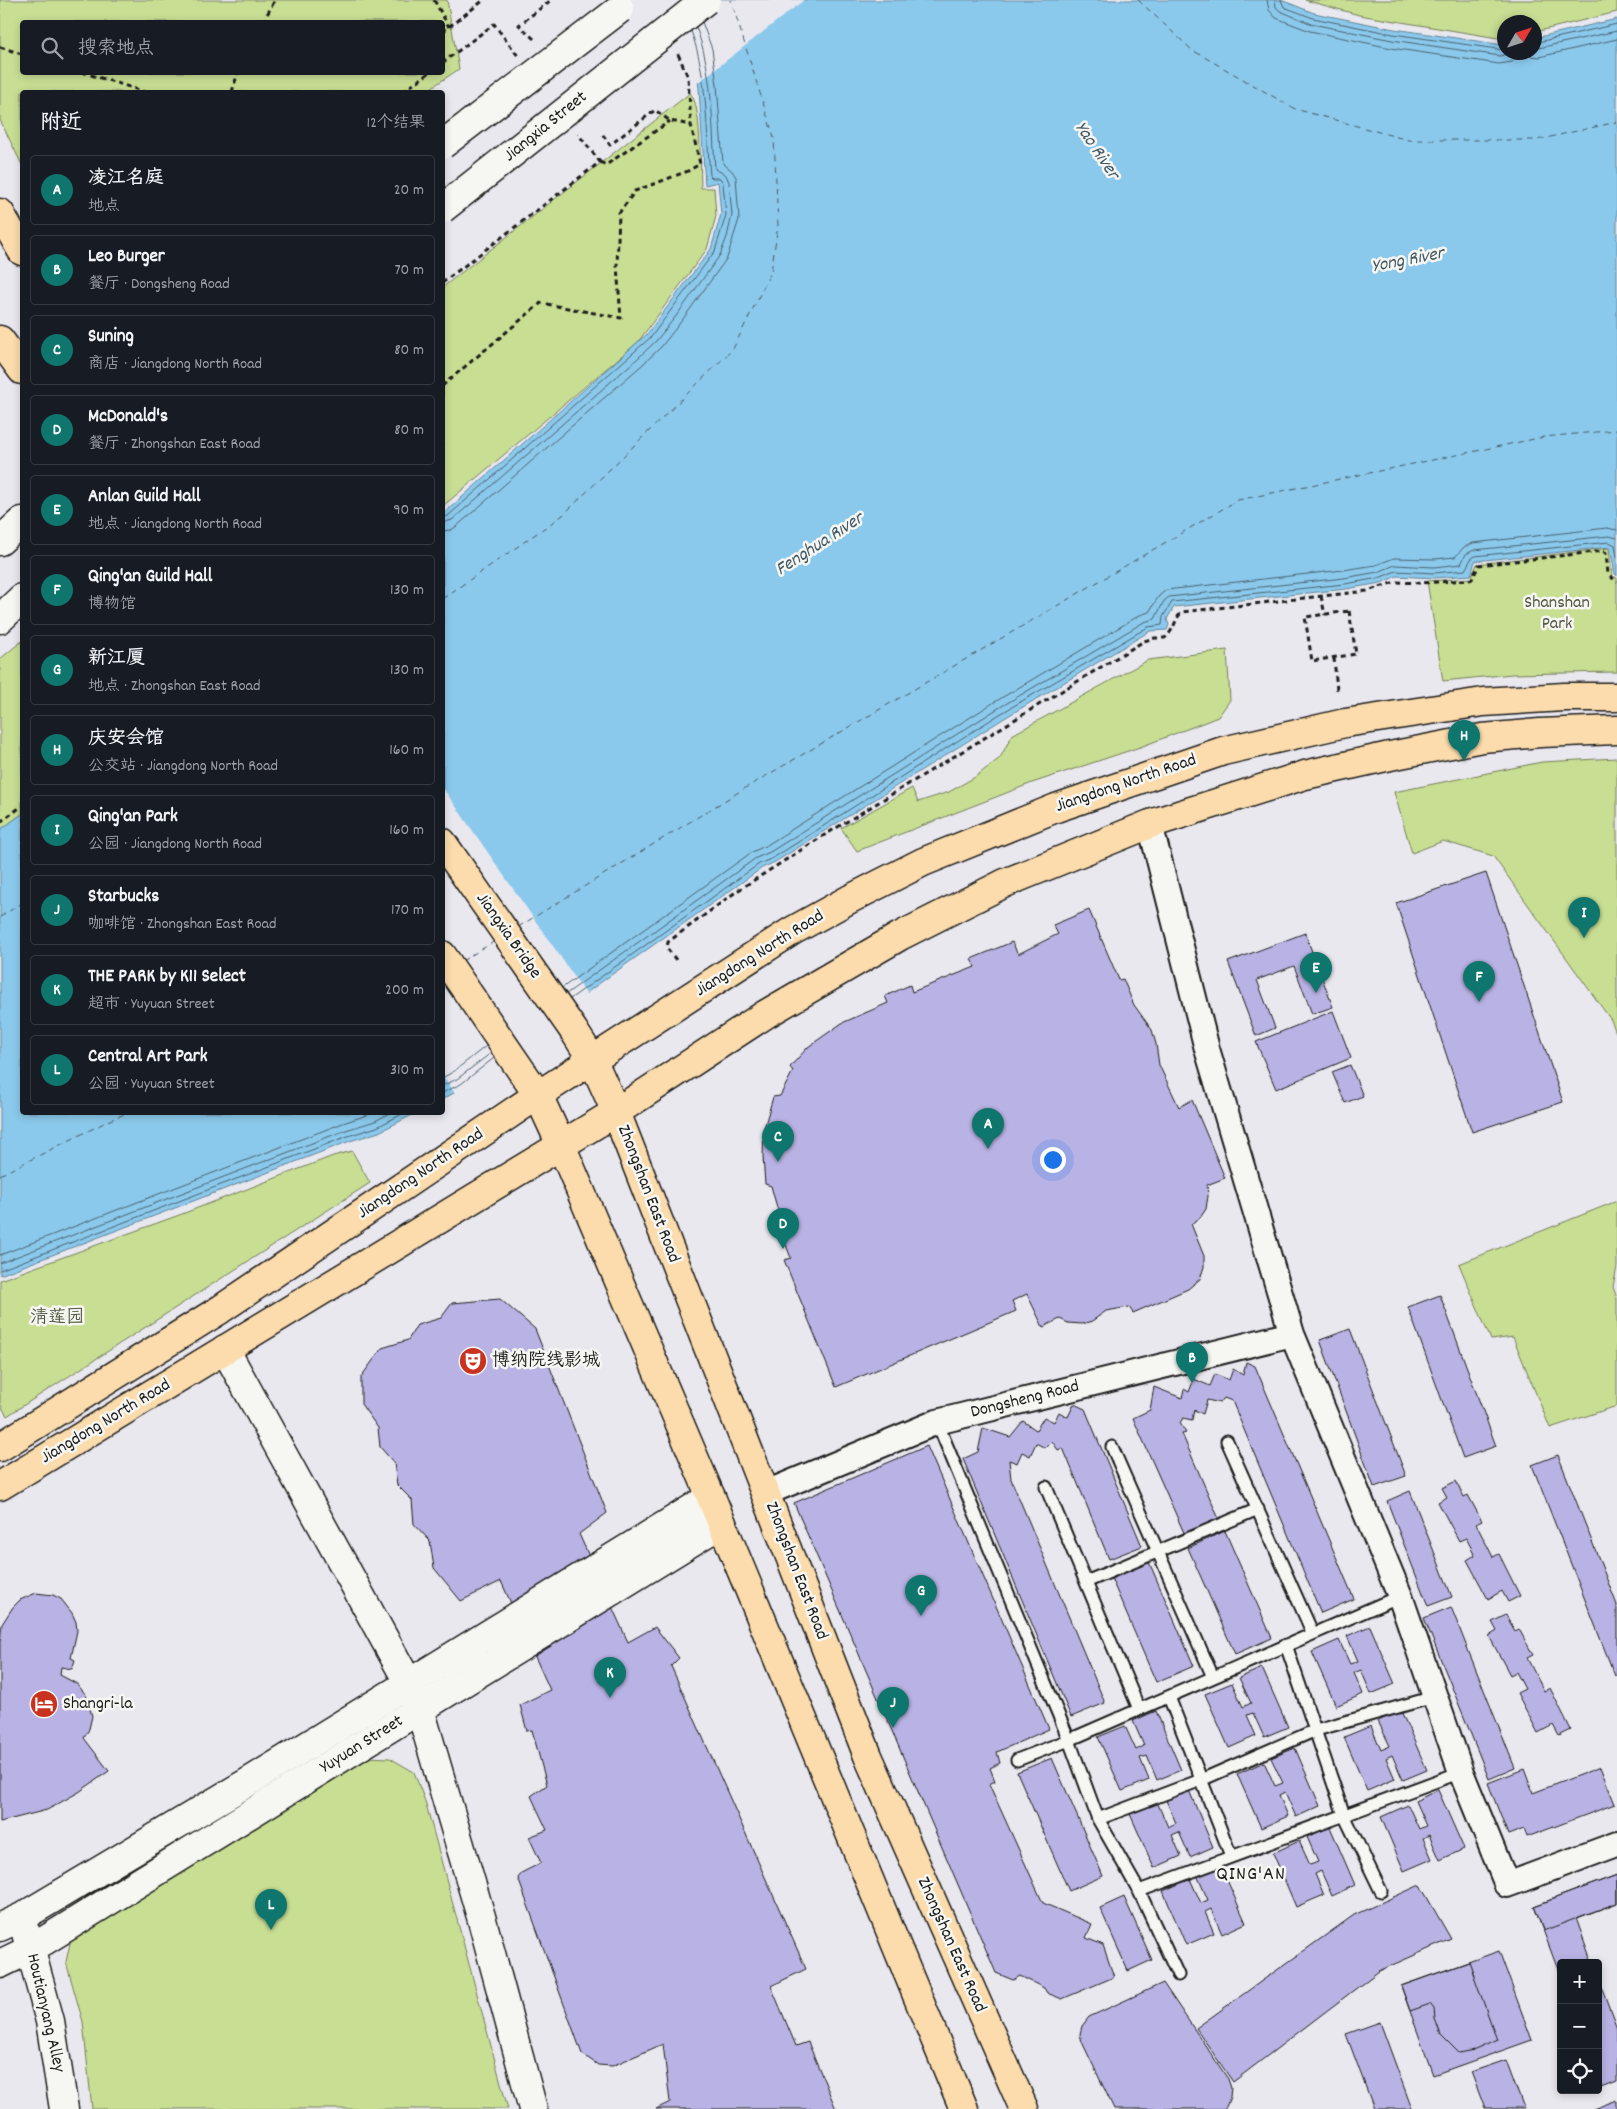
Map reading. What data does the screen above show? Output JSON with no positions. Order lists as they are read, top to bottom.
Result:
{
  "streets": {
    "main road": ["Jiangdong North Road", "Jiangxia Bridge", "Zhongshan East Road"],
    "street": [
      "Jiangxia Street",
      "Dongsheng Road",
      "Yuyuan Street",
      "Houtianyang Alley"
    ]
  },
  "crossings": [
    ["Jiangdong North Road", "Zhongshan East Road"],
    ["Jiangxia Bridge", "Zhongshan East Road"],
    ["Zhongshan East Road", "Dongsheng Road"],
    ["Yuyuan Street", "Houtianyang Alley"]
  ],
  "districts": ["QING'AN"],
  "water": ["Yao River", "Yong River", "Fenghua Rıver"],
  "parks": ["Shanshan Park", "清莲园"],
  "places": {
    "theatre": ["博纳院线影城"],
    "hotel": ["Shangri-la"]
  },
  "north": "top right",
  "page": {
    "search": "搜索地点",
    "heading": ["附近", "12个结果"],
    "list": [
      {
        "mark": "A",
        "name": "凌江名庭",
        "note": "地点",
        "value": "20 m"
      },
      {
        "mark": "B",
        "name": "Leo Burger",
        "note": "餐厅 · Dongsheng Road",
        "value": "70 m"
      },
      {
        "mark": "C",
        "name": "Suning",
        "note": "商店 · Jiangdong North Road",
        "value": "80 m"
      },
      {
        "mark": "D",
        "name": "McDonald's",
        "note": "餐厅 · Zhongshan East Road",
        "value": "80 m"
      },
      {
        "mark": "E",
        "name": "Anlan Guild Hall",
        "note": "地点 · Jiangdong North Road",
        "value": "90 m"
      },
      {
        "mark": "F",
        "name": "Qing'an Guild Hall",
        "note": "博物馆",
        "value": "130 m"
      },
      {
        "mark": "G",
        "name": "新江厦",
        "note": "地点 · Zhongshan East Road",
        "value": "130 m"
      },
      {
        "mark": "H",
        "name": "庆安会馆",
        "note": "公交站 · Jiangdong North Road",
        "value": "160 m"
      },
      {
        "mark": "I",
        "name": "Qing'an Park",
        "note": "公园 · Jiangdong North Road",
        "value": "160 m"
      },
      {
        "mark": "J",
        "name": "Starbucks",
        "note": "咖啡馆 · Zhongshan East Road",
        "value": "170 m"
      },
      {
        "mark": "K",
        "name": "THE PARK by K11 Select",
        "note": "超市 · Yuyuan Street",
        "value": "200 m"
      },
      {
        "mark": "L",
        "name": "Central Art Park",
        "note": "公园 · Yuyuan Street",
        "value": "310 m"
      }
    ],
    "pins": [
      "H",
      "I",
      "E",
      "F",
      "A",
      "C",
      "D",
      "B",
      "G",
      "K",
      "J",
      "L"
    ],
    "map_buttons": ["+", "−"]
  }
}
